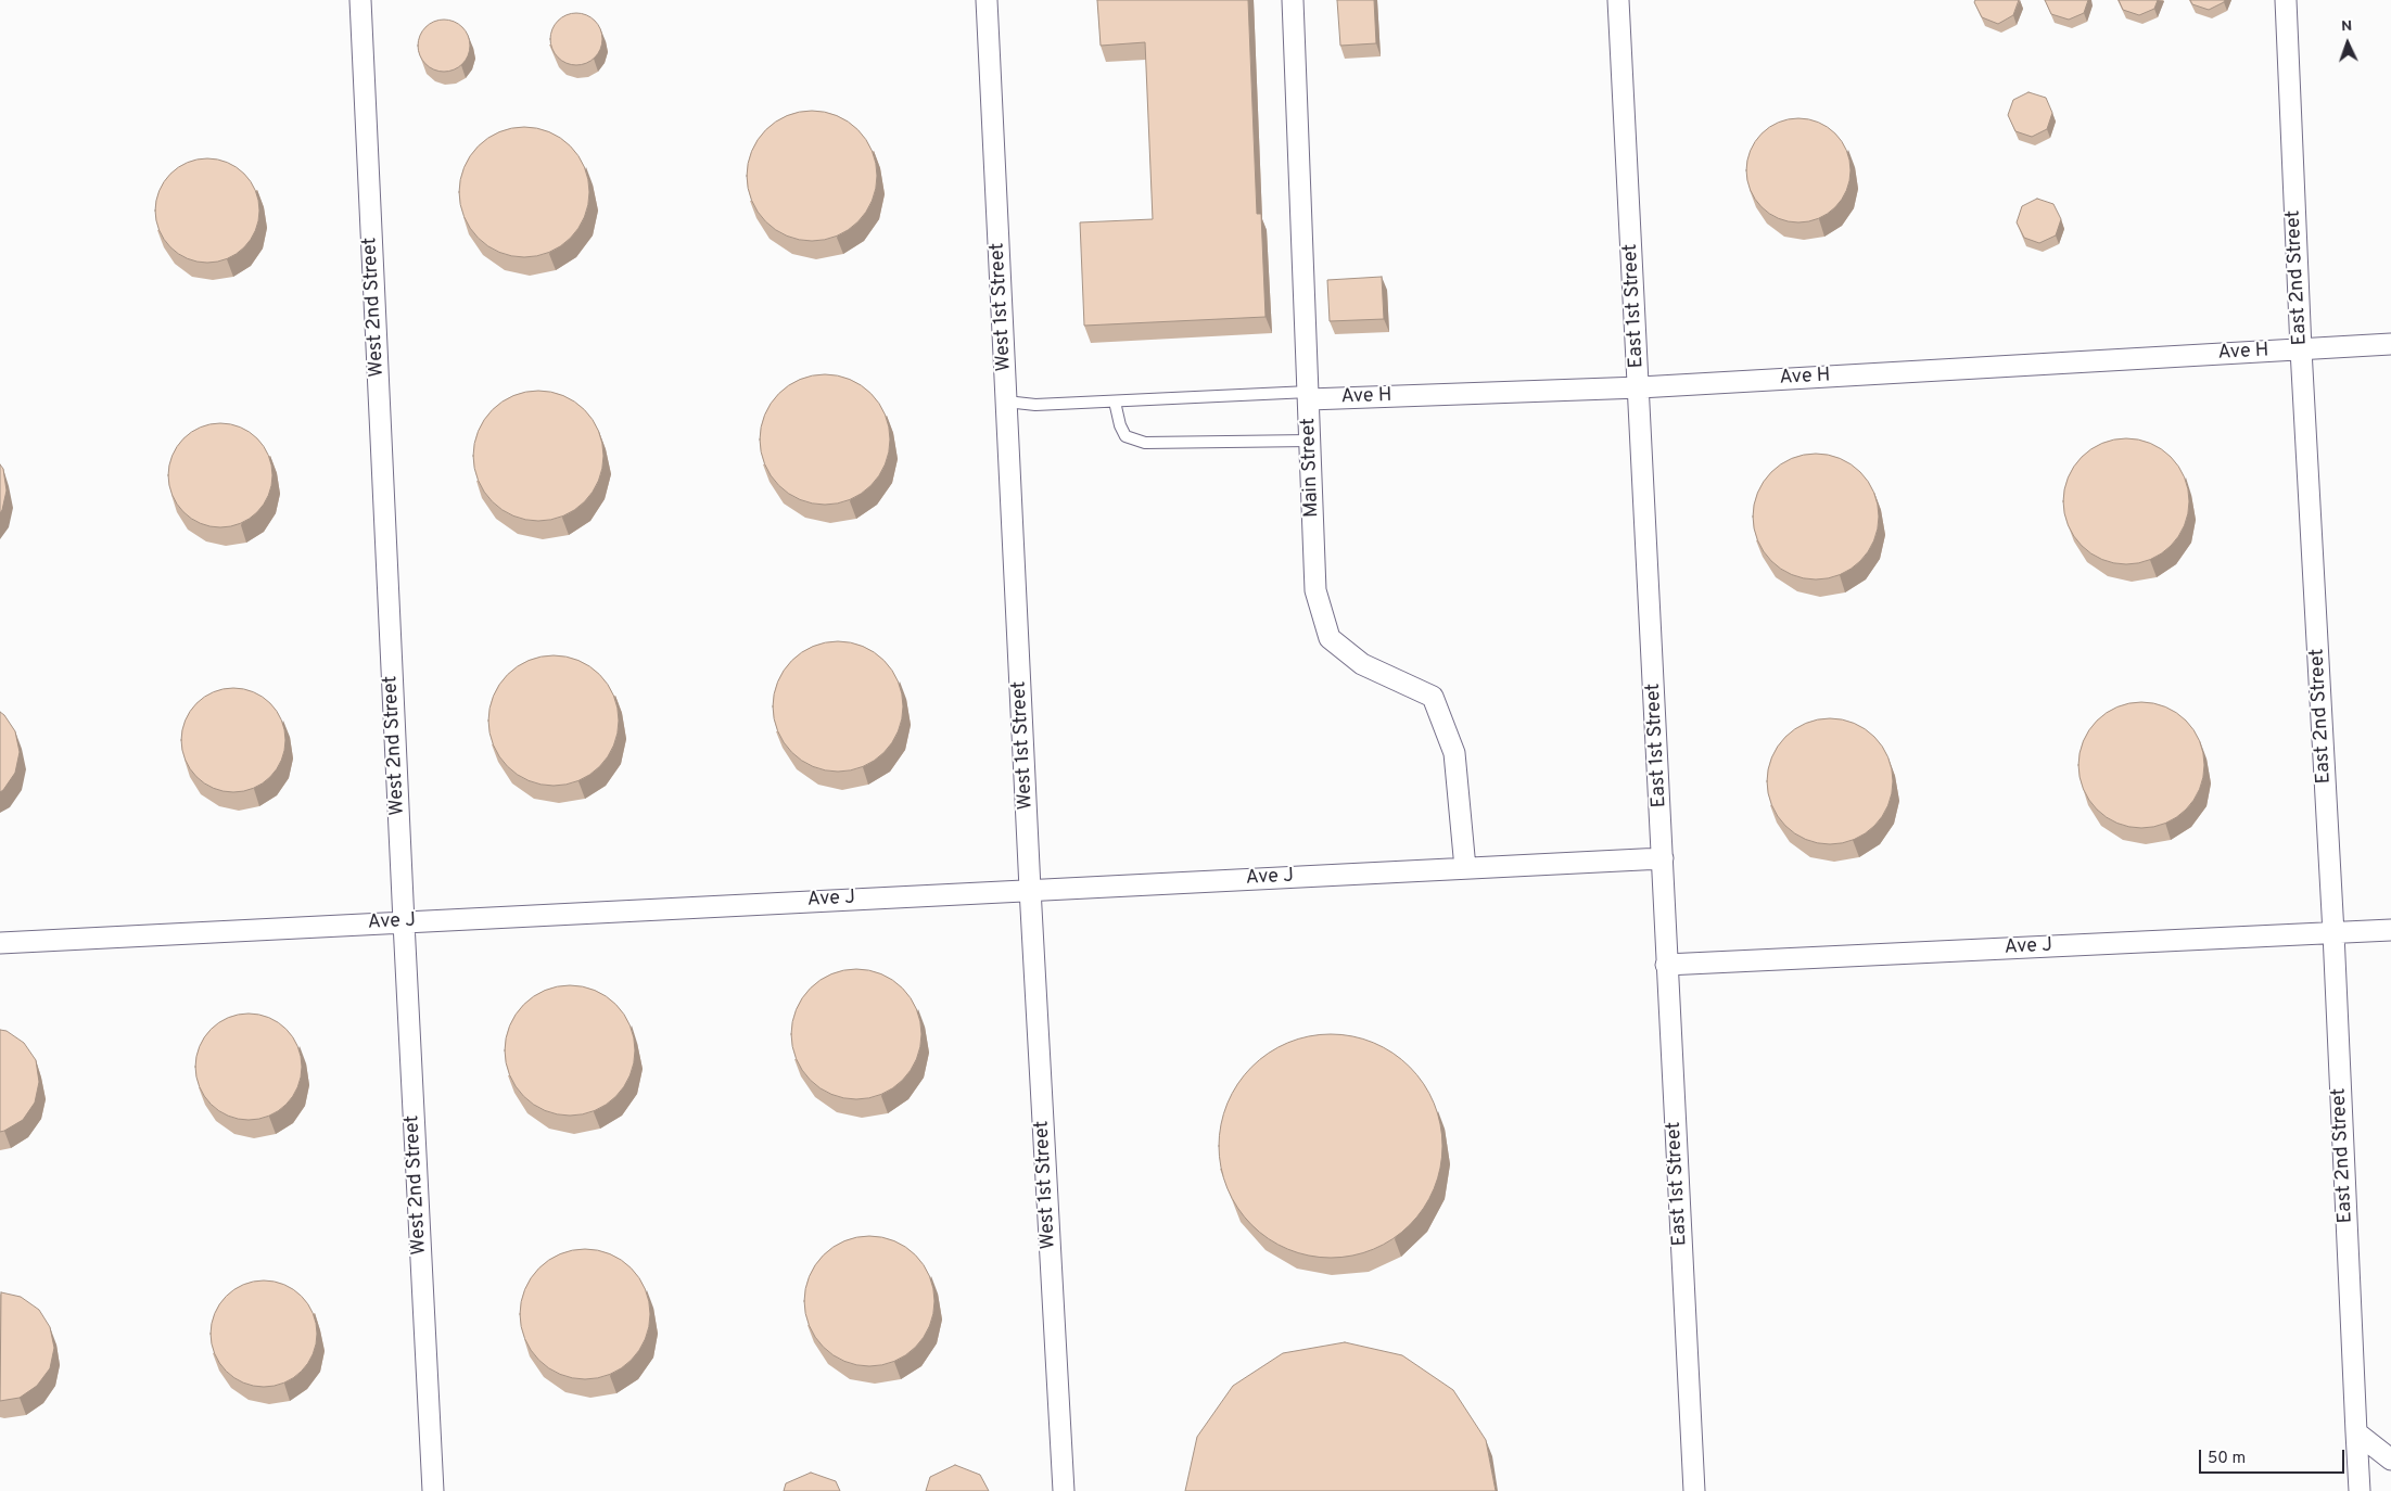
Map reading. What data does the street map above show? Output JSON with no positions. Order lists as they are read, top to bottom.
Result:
{
  "streets": {
    "street": [
      "East 2nd Street",
      "East 1st Street",
      "West 2nd Street",
      "West 1st Street",
      "Ave H",
      "Main Street",
      "Ave J"
    ]
  },
  "crossings": [
    ["East 2nd Street", "Ave H"],
    ["East 2nd Street", "Ave J"],
    ["East 1st Street", "Ave H"],
    ["East 1st Street", "Ave J"],
    ["West 2nd Street", "Ave J"],
    ["West 1st Street", "Ave J"],
    ["Ave H", "Main Street"],
    ["Main Street", "Ave J"]
  ],
  "scale_bar": "50 m",
  "north": "top"
}
